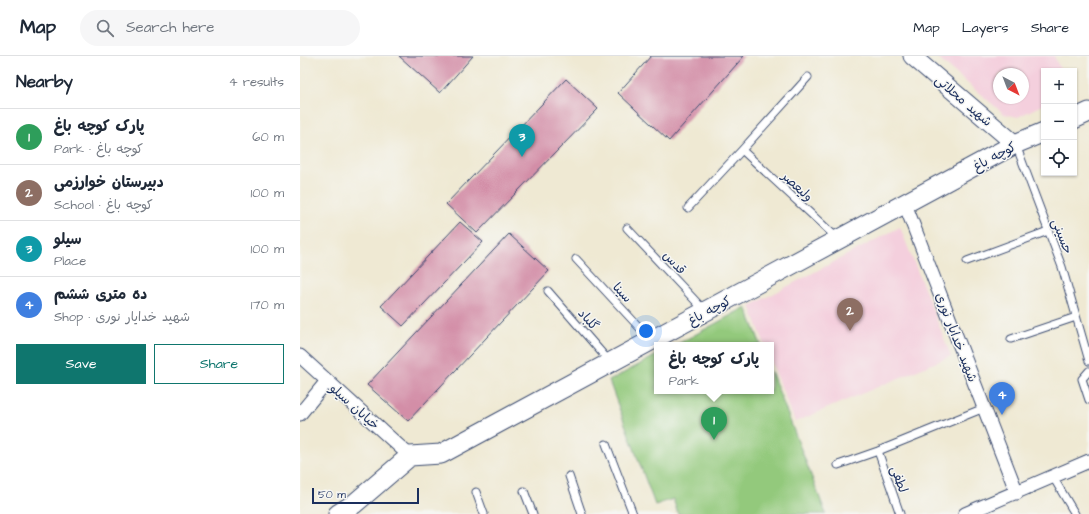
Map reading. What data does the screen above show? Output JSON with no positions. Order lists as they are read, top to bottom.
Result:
{
  "streets": {
    "main road": ["کوچه باغ"],
    "street": ["شهید محلاتی", "شهید خدایار نوری", "خیابان سیلو"],
    "lane": [
      "ولیعصر",
      "حسینی",
      "قدس",
      "سینا",
      "گلباد",
      "لطفی"
    ]
  },
  "crossings": [
    ["شهید محلاتی", "کوچه باغ"],
    ["شهید محلاتی", "حسینی"],
    ["کوچه باغ", "ولیعصر"],
    ["کوچه باغ", "حسینی"],
    ["کوچه باغ", "قدس"],
    ["کوچه باغ", "سینا"],
    ["کوچه باغ", "گلباد"],
    ["کوچه باغ", "شهید خدایار نوری"],
    ["کوچه باغ", "خیابان سیلو"]
  ],
  "scale_bar": "50 m",
  "north": "bottom right",
  "page": {
    "header": "Map",
    "search": "Search here",
    "nav": ["Map", "Layers", "Share"],
    "heading": ["Nearby", "4 results"],
    "map_buttons": ["+", "−"],
    "list": [
      {
        "mark": "1",
        "name": "پارک کوچه باغ",
        "note": "Park · کوچه باغ",
        "value": "60 m"
      },
      {
        "mark": "2",
        "name": "دبیرستان خوارزمی",
        "note": "School · کوچه باغ",
        "value": "100 m"
      },
      {
        "mark": "3",
        "name": "سیلو",
        "note": "Place",
        "value": "100 m"
      },
      {
        "mark": "4",
        "name": "ده متری ششم",
        "note": "Shop · شهید خدایار نوری",
        "value": "170 m"
      }
    ],
    "pins": [
      "3",
      "2",
      "4",
      "1"
    ],
    "buttons": ["Save", "Share"],
    "popup": ["پارک کوچه باغ", "Park"],
    "scale": "50 m"
  }
}
